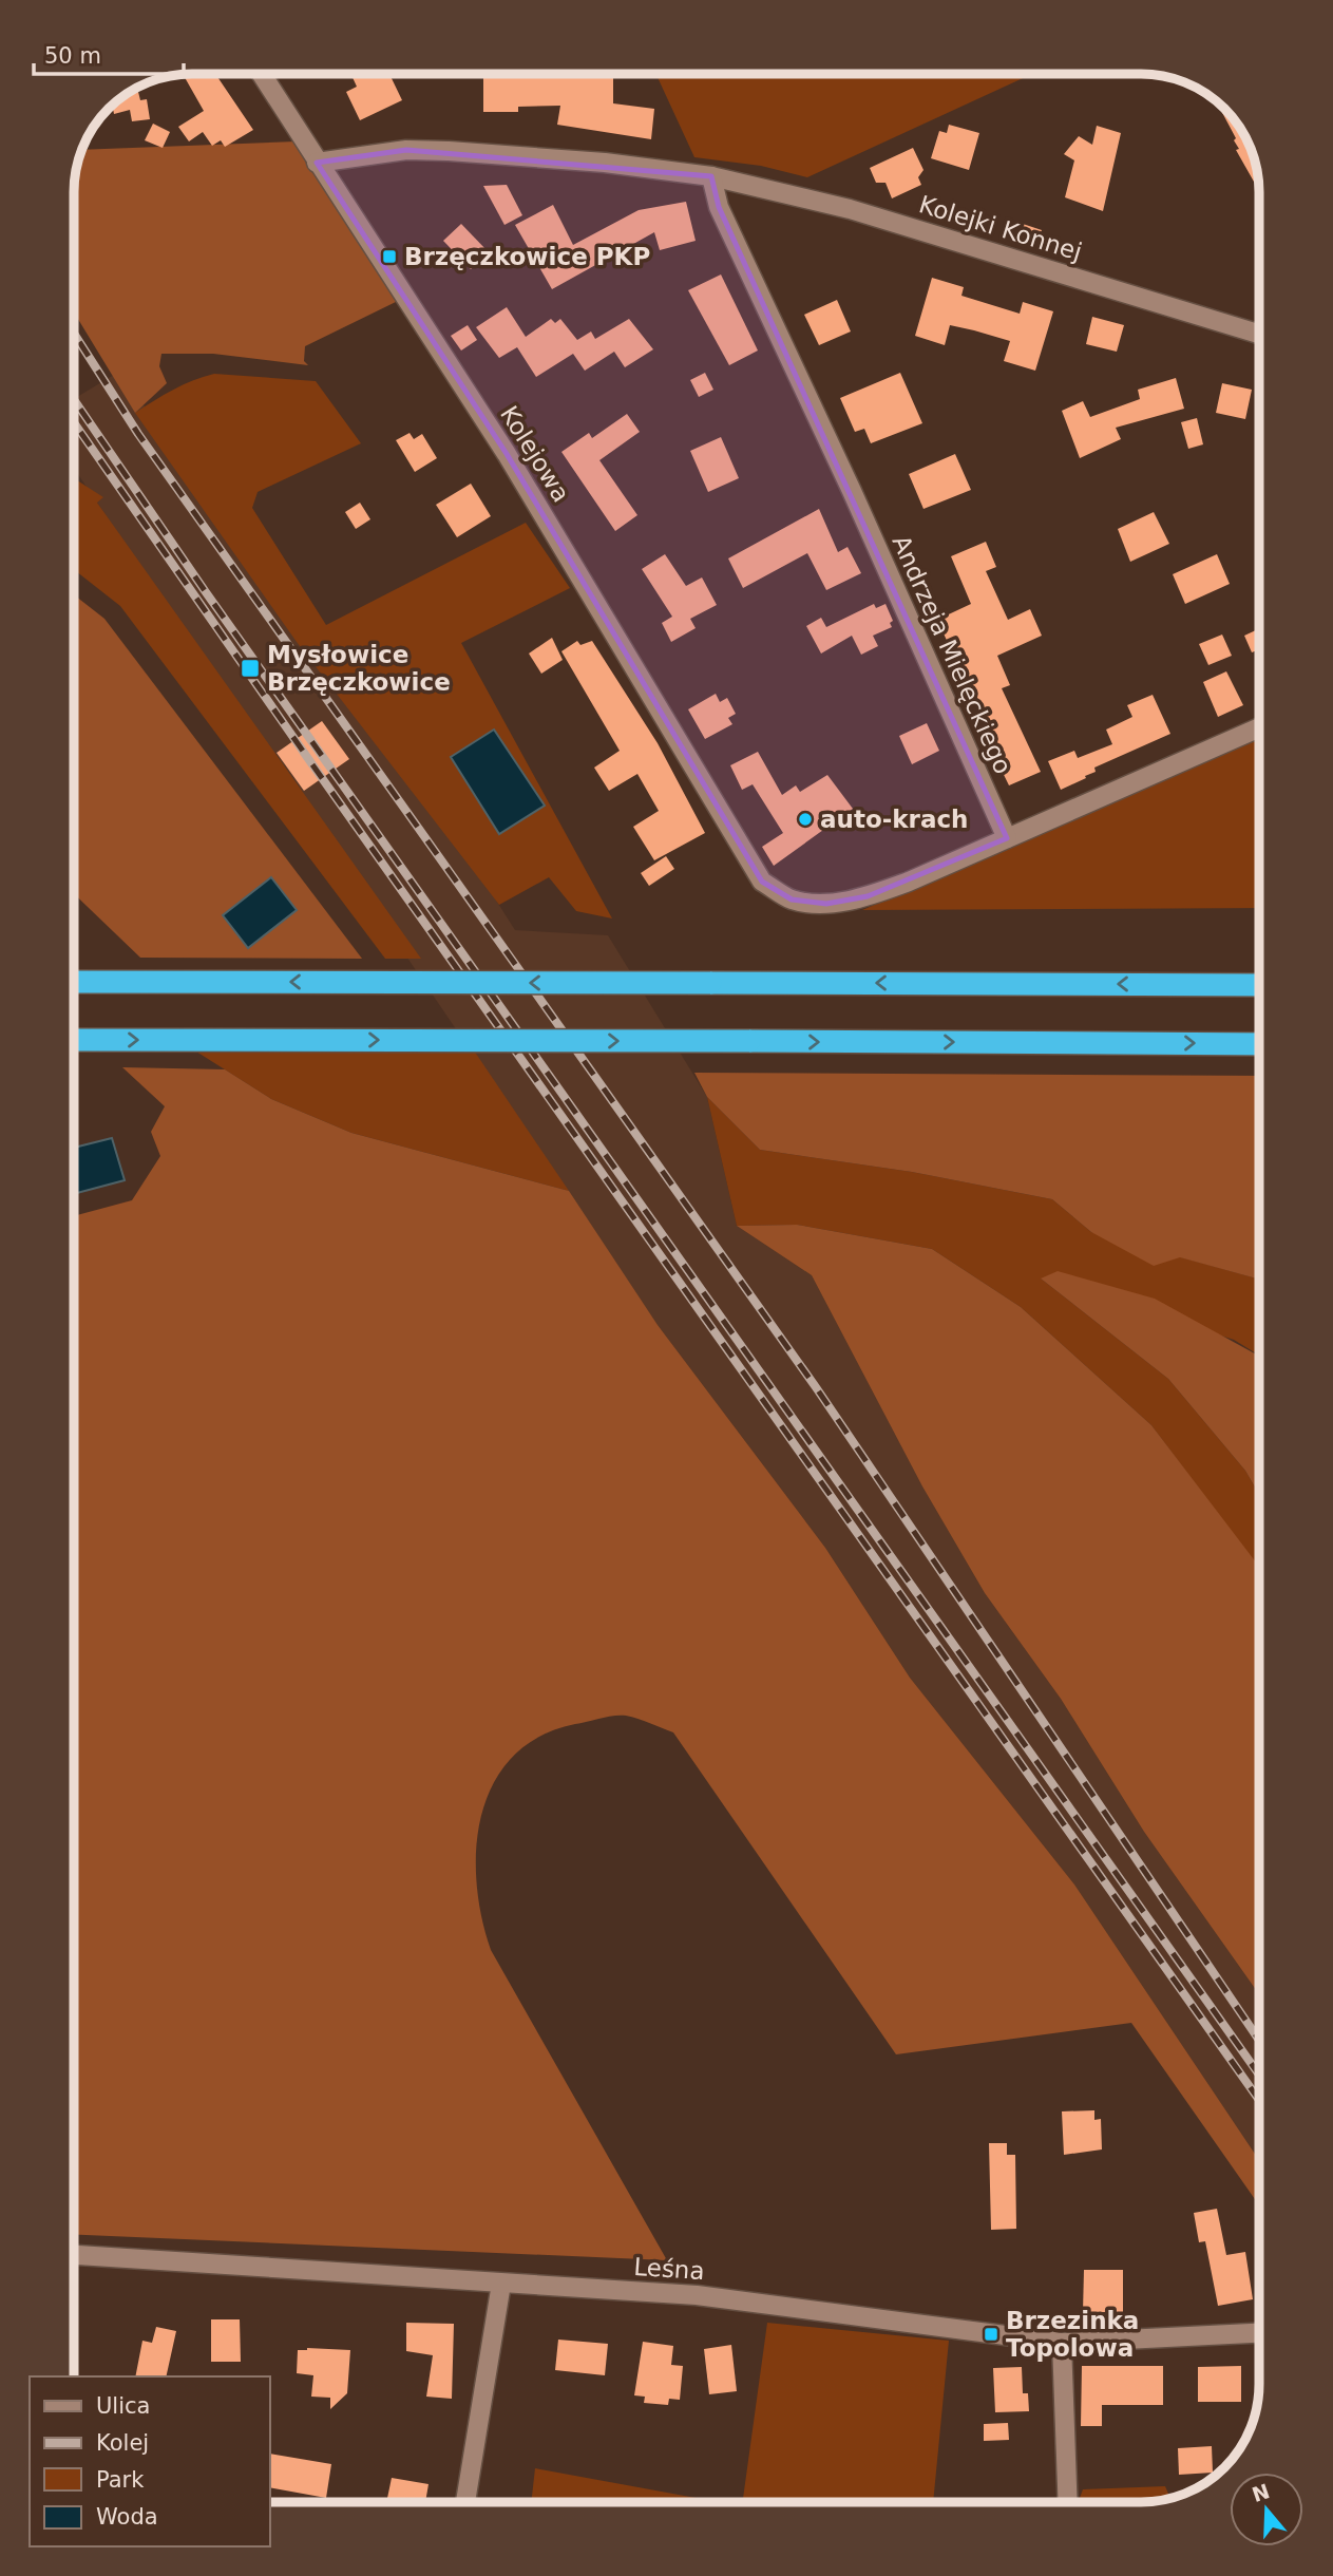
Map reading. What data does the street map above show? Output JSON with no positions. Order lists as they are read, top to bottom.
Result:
{
  "streets": {
    "street": [
      "Kolejki Konnej",
      "Kolejowa",
      "Andrzeja Mielęckiego",
      "Leśna"
    ]
  },
  "crossings": [
    ["Kolejki Konnej", "Kolejowa"],
    ["Kolejki Konnej", "Andrzeja Mielęckiego"],
    ["Kolejowa", "Andrzeja Mielęckiego"]
  ],
  "places": {
    "transit": ["Brzęczkowice PKP", "Mysłowice Brzęczkowice", "Brzezinka Topolowa"],
    "other": ["auto-krach"]
  },
  "legend": [
    "Ulica",
    "Kolej",
    "Park",
    "Woda"
  ],
  "scale_bar": "50 m",
  "north": "top"
}
